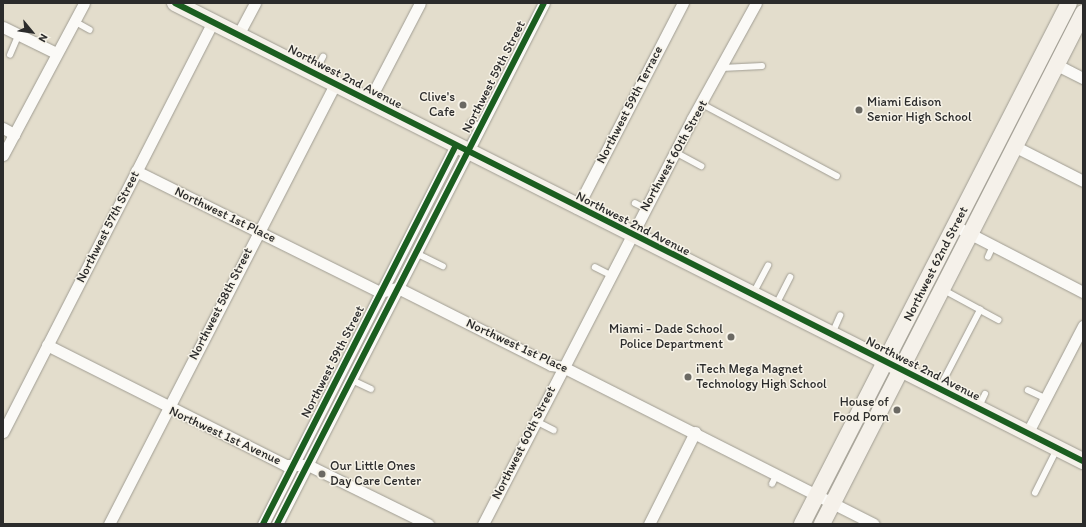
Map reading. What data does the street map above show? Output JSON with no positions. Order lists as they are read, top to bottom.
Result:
{
  "streets": {
    "main road": ["Northwest 2nd Avenue", "Northwest 62nd Street"],
    "street": [
      "Northwest 59th Street",
      "Northwest 59th Terrace",
      "Northwest 60th Street",
      "Northwest 1st Place",
      "Northwest 57th Street",
      "Northwest 58th Street",
      "Northwest 1st Avenue"
    ]
  },
  "crossings": [
    ["Northwest 2nd Avenue", "Northwest 59th Street"],
    ["Northwest 2nd Avenue", "Northwest 59th Terrace"],
    ["Northwest 2nd Avenue", "Northwest 60th Street"],
    ["Northwest 2nd Avenue", "Northwest 57th Street"],
    ["Northwest 2nd Avenue", "Northwest 62nd Street"],
    ["Northwest 2nd Avenue", "Northwest 58th Street"],
    ["Northwest 59th Street", "Northwest 1st Place"],
    ["Northwest 59th Street", "Northwest 1st Avenue"],
    ["Northwest 60th Street", "Northwest 1st Place"],
    ["Northwest 1st Place", "Northwest 57th Street"],
    ["Northwest 1st Place", "Northwest 62nd Street"],
    ["Northwest 1st Place", "Northwest 58th Street"],
    ["Northwest 57th Street", "Northwest 1st Avenue"],
    ["Northwest 58th Street", "Northwest 1st Avenue"]
  ],
  "places": [
    "Clive's Cafe",
    "Miami Edison Senior High School",
    "Miami - Dade School Police Department",
    "iTech Mega Magnet Technology High School",
    "House of Food Porn",
    "Our Little Ones Day Care Center"
  ],
  "north": "bottom right"
}
